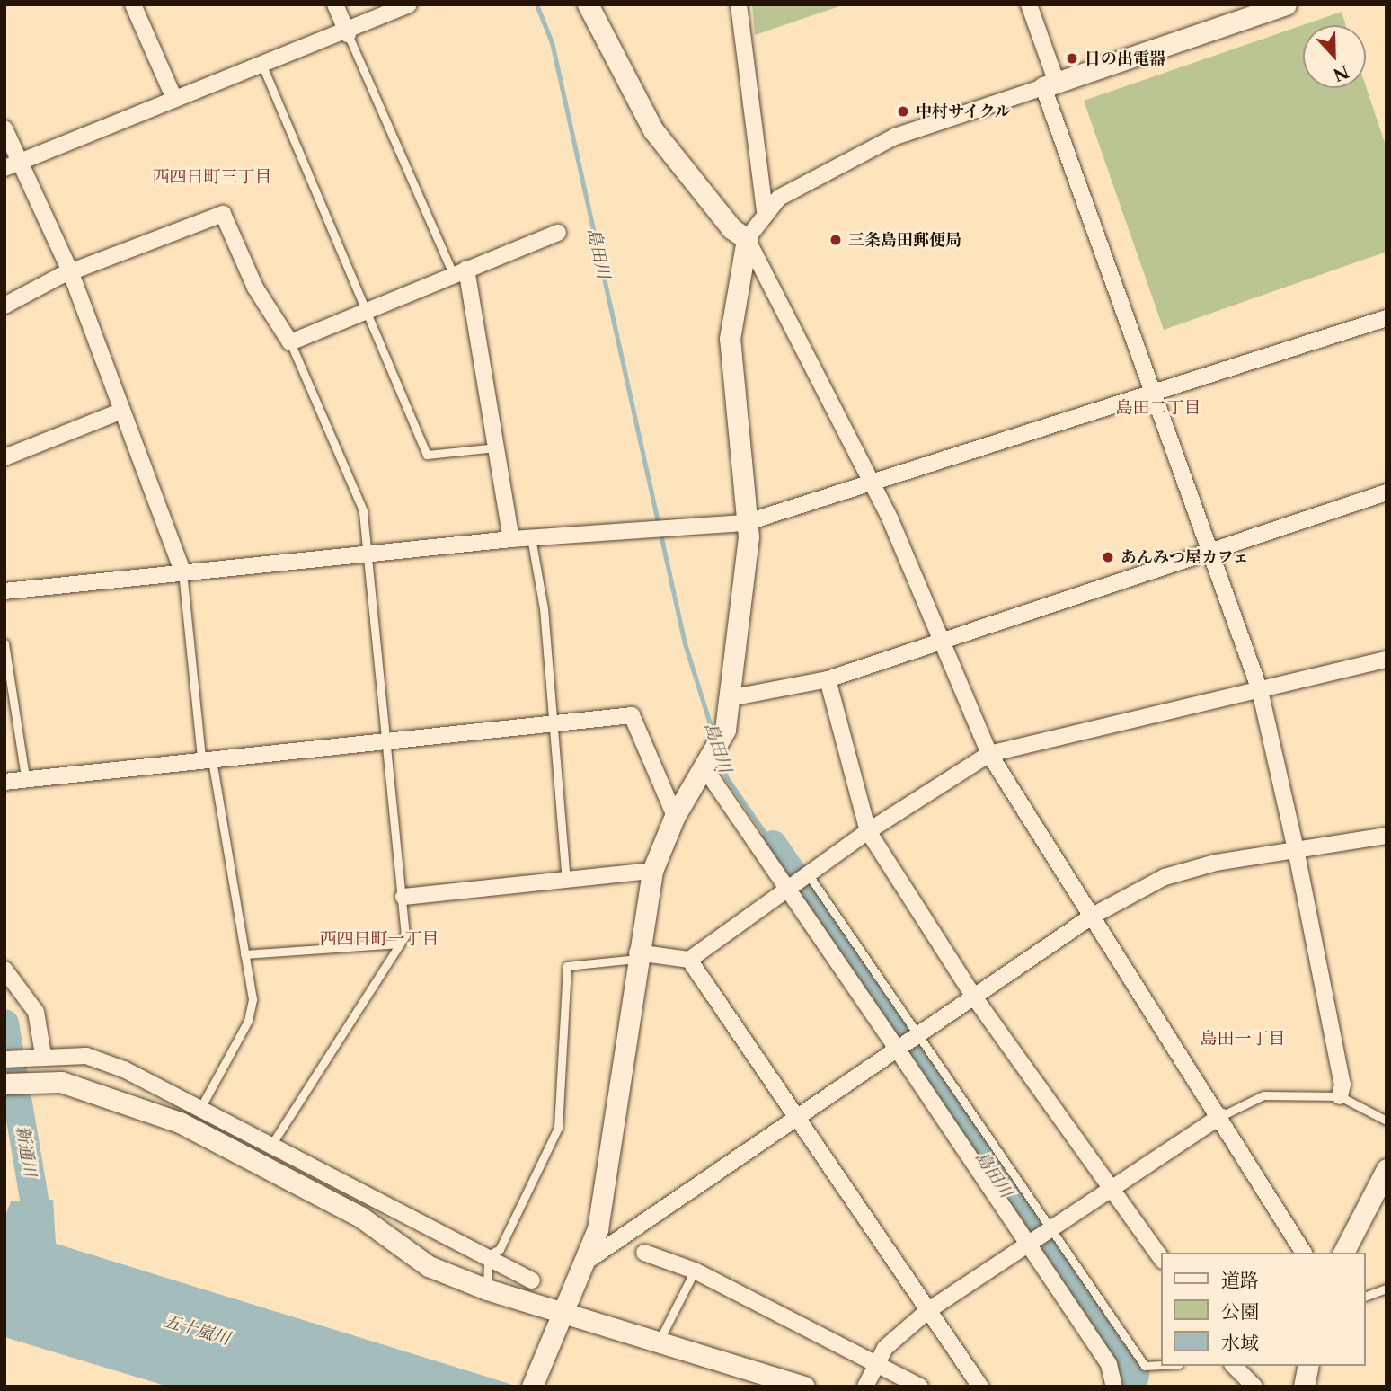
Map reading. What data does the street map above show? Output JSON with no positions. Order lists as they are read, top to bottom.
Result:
{
  "districts": [
    "西四日町三丁目",
    "島田二丁目",
    "西四日町一丁目",
    "島田一丁目"
  ],
  "water": ["島田川", "新通川", "五十嵐川"],
  "places": [
    "日の出電器",
    "中村サイクル",
    "三条島田郵便局",
    "あんみつ屋カフェ"
  ],
  "legend": ["道路", "公園", "水域"],
  "north": "bottom"
}
